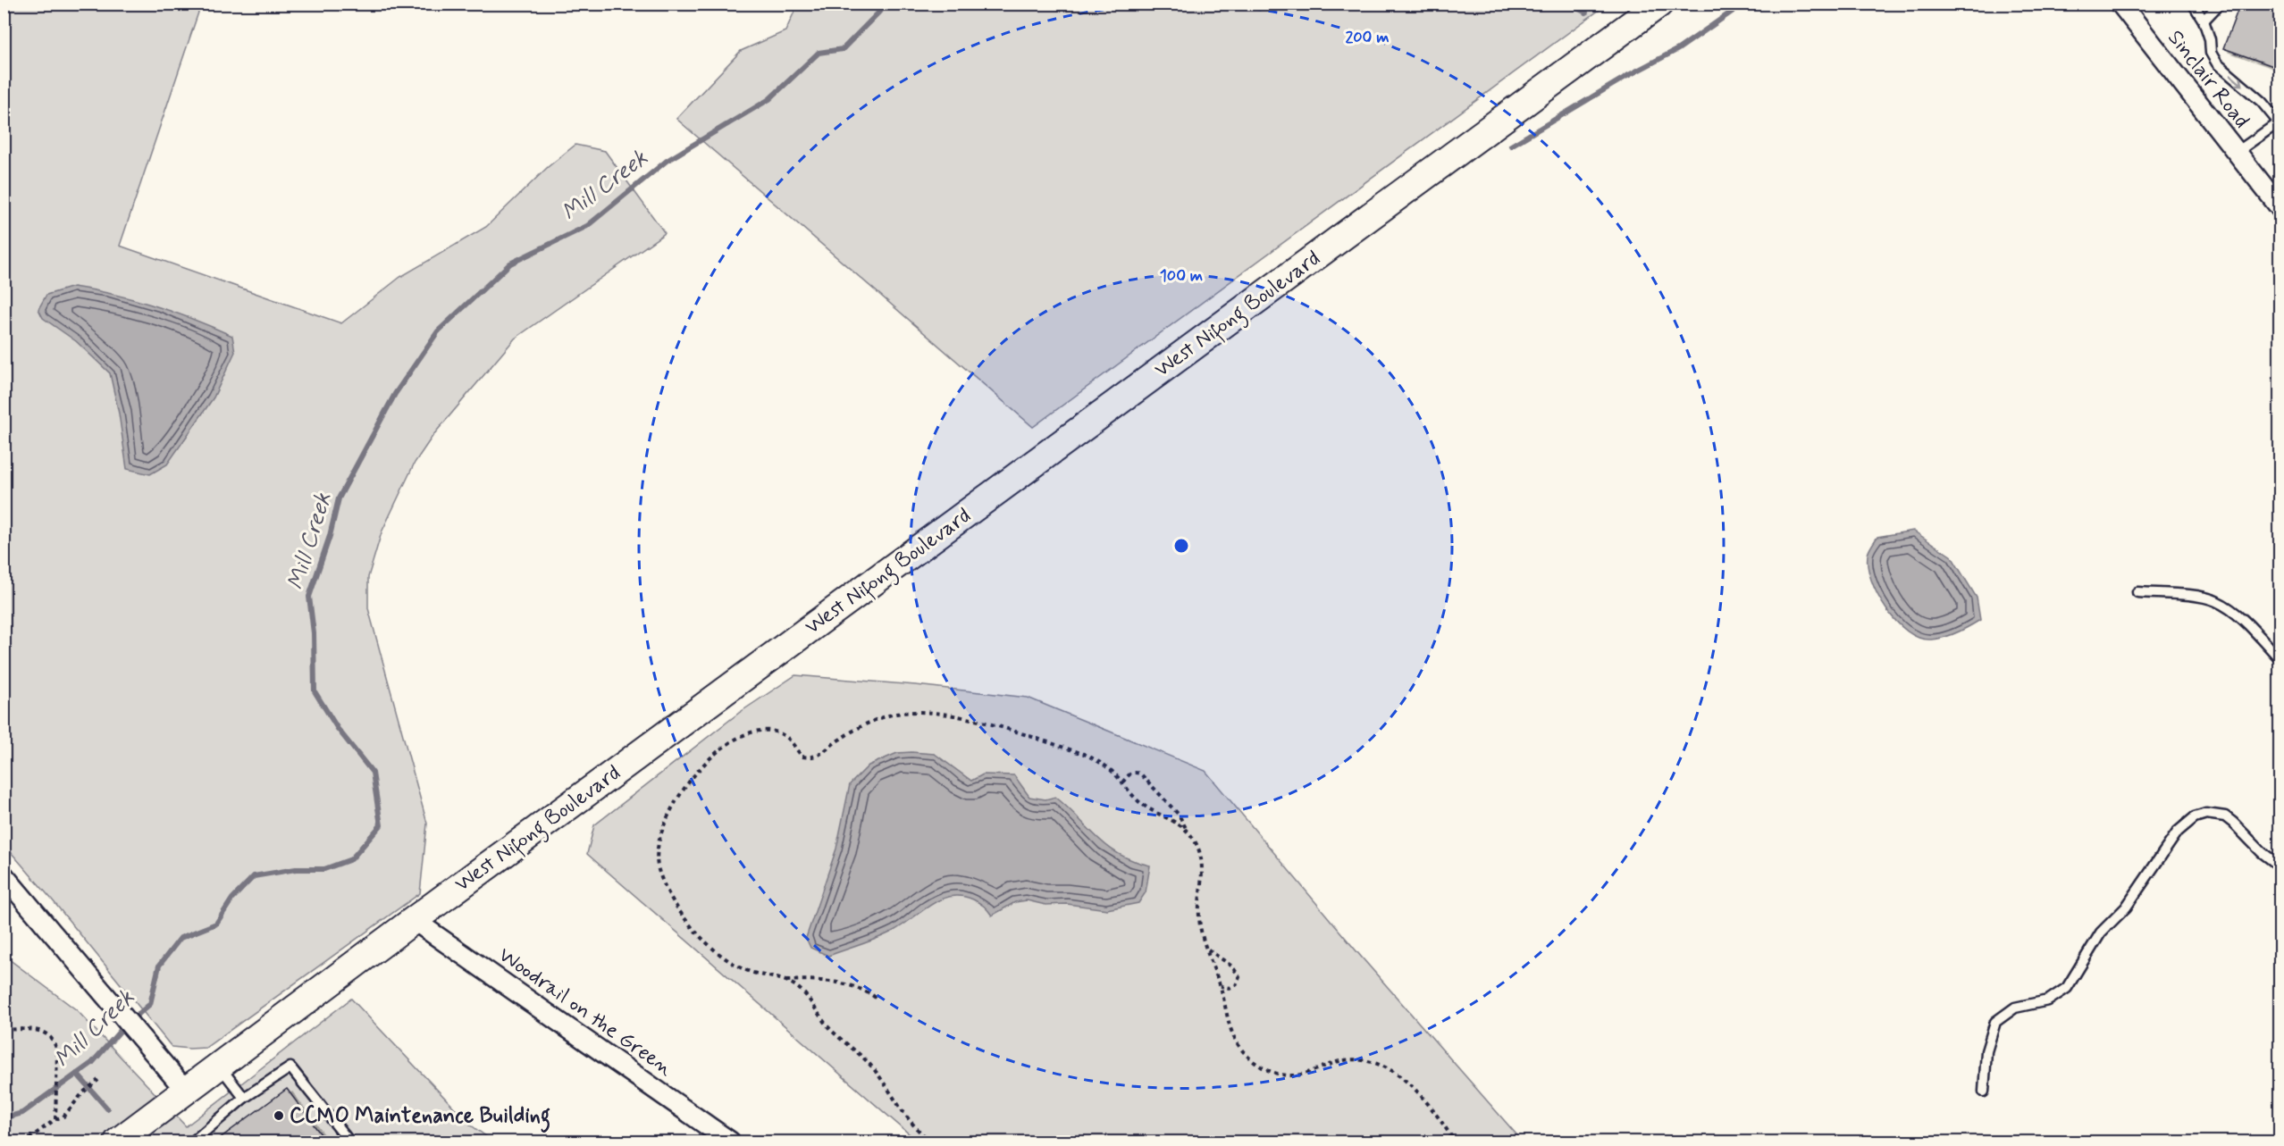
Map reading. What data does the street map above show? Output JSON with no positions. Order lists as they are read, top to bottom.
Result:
{
  "streets": {
    "main road": ["West Nifong Boulevard"],
    "street": ["Sinclair Road", "Woodrail on the Green"]
  },
  "crossings": [
    ["West Nifong Boulevard", "Woodrail on the Green"]
  ],
  "water": ["Mill Creek"],
  "places": ["CCMO Maintenance Building"],
  "rings": ["200 m", "100 m"]
}
